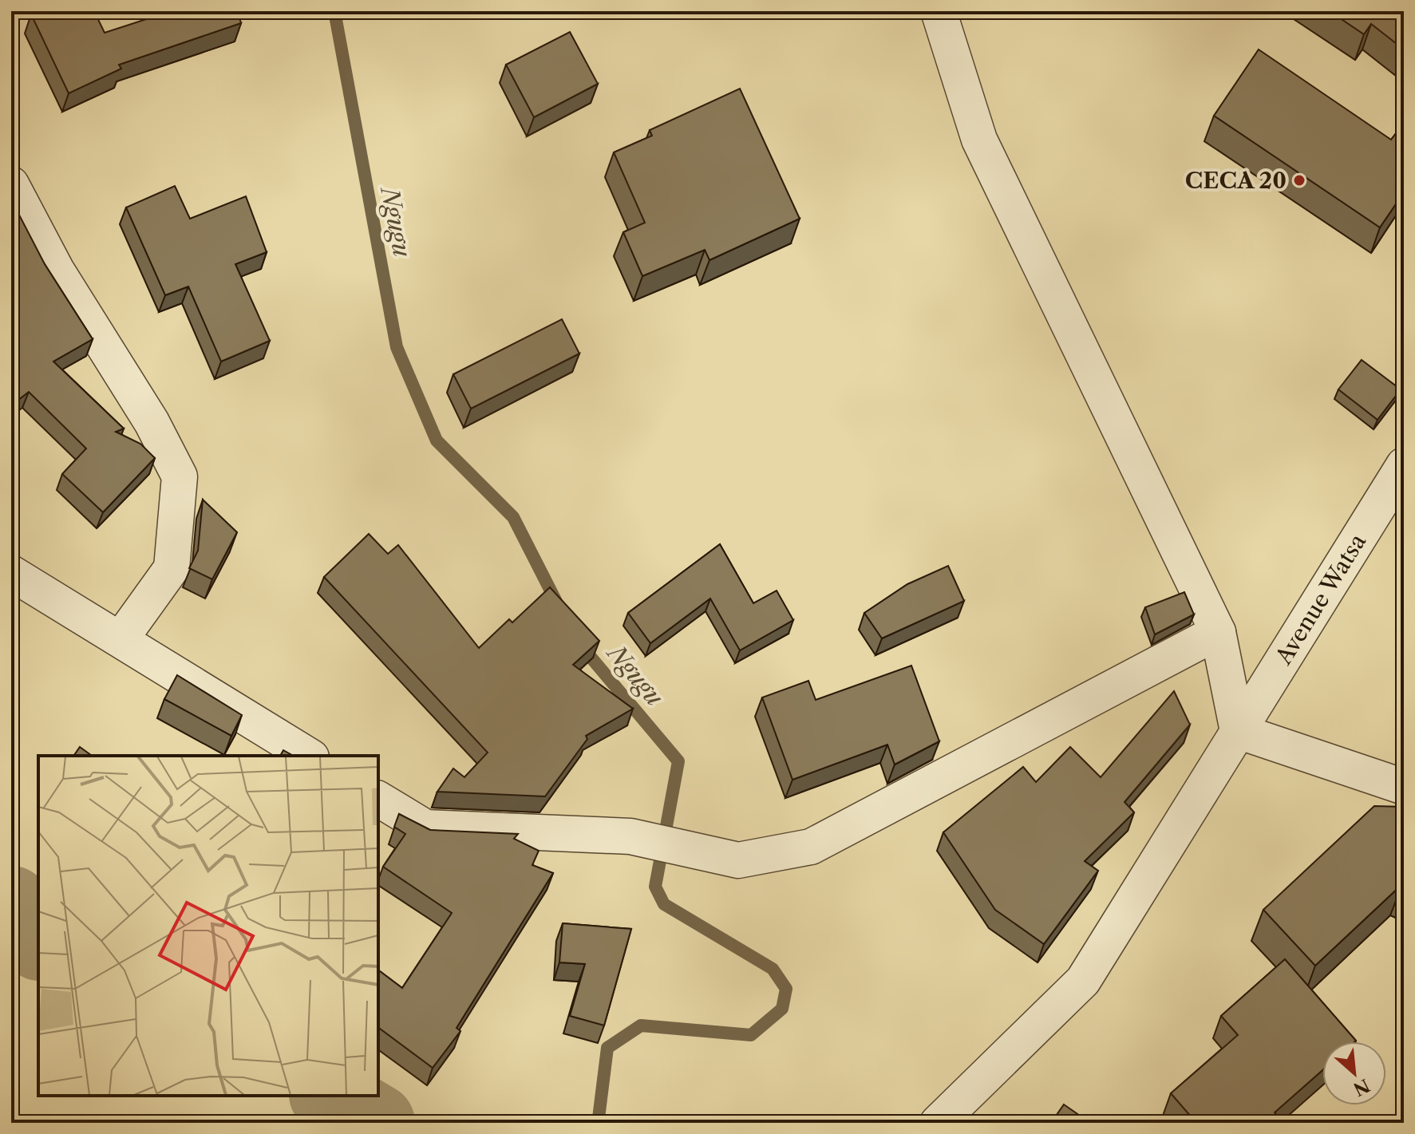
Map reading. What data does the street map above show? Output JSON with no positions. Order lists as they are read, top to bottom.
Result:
{
  "streets": {
    "street": ["Avenue Watsa"]
  },
  "water": ["Ngugu"],
  "places": ["CECA 20"],
  "north": "bottom right"
}
